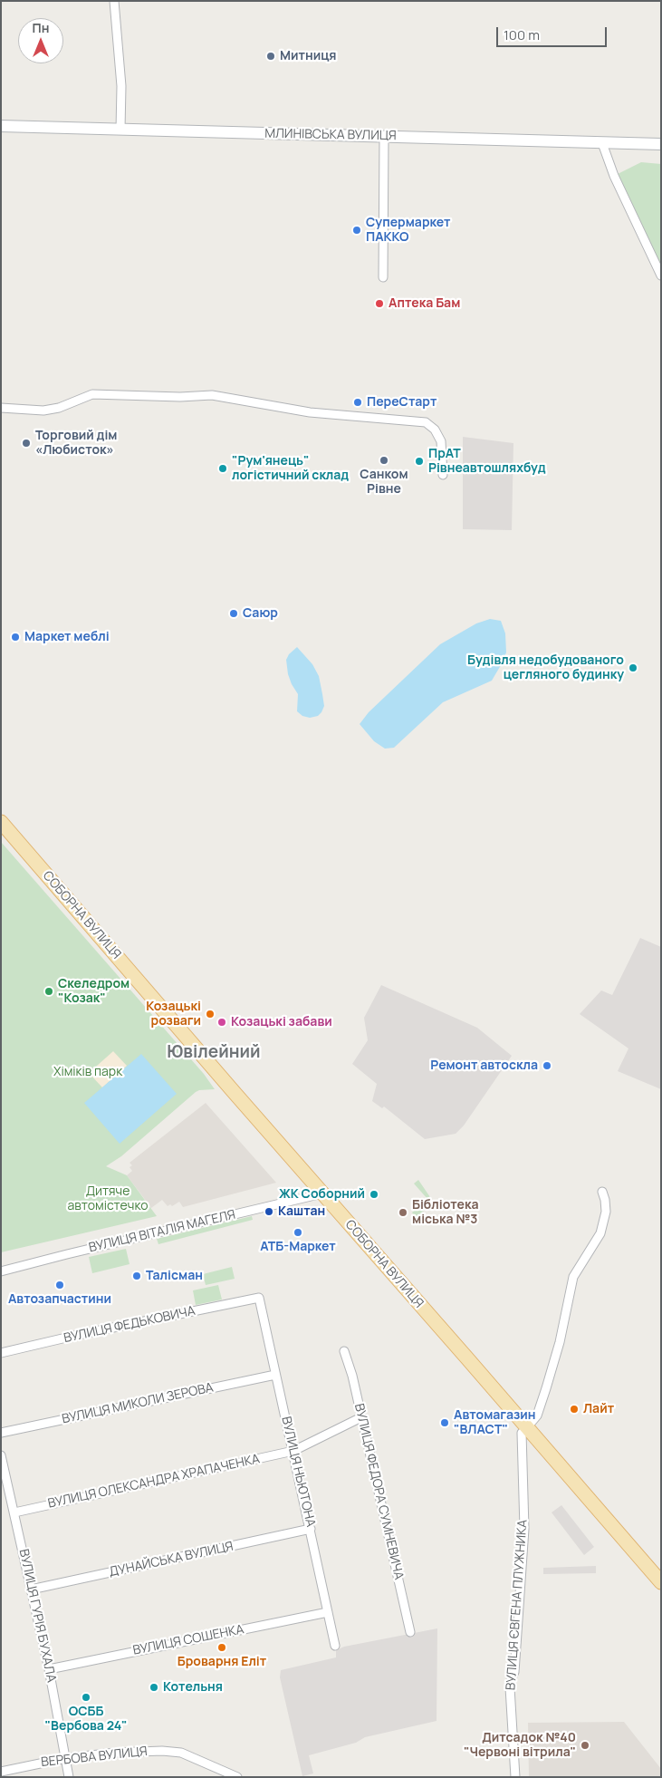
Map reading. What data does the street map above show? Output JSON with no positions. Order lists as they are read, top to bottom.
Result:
{
  "streets": {
    "main road": ["МЛИНІВСЬКА ВУЛИЦЯ", "СОБОРНА ВУЛИЦЯ"],
    "street": [
      "ВУЛИЦЯ ВІТАЛІЯ МАГЕЛЯ",
      "ВУЛИЦЯ ФЕДЬКОВИЧА",
      "ВУЛИЦЯ МИКОЛИ ЗЕРОВА",
      "ВУЛИЦЯ НЬЮТОНА",
      "ВУЛИЦЯ ОЛЕКСАНДРА ХРАПАЧЕНКА",
      "ВУЛИЦЯ ФЕДОРА СУМНЕВИЧА",
      "ДУНАЙСЬКА ВУЛИЦЯ",
      "ВУЛИЦЯ ЄВГЕНА ПЛУЖНИКА",
      "ВУЛИЦЯ ГУРІЯ БУХАЛА",
      "ВУЛИЦЯ СОШЕНКА",
      "ВЕРБОВА ВУЛИЦЯ"
    ]
  },
  "crossings": [
    ["СОБОРНА ВУЛИЦЯ", "ВУЛИЦЯ ВІТАЛІЯ МАГЕЛЯ"],
    ["СОБОРНА ВУЛИЦЯ", "ВУЛИЦЯ ЄВГЕНА ПЛУЖНИКА"],
    ["ВУЛИЦЯ ФЕДЬКОВИЧА", "ВУЛИЦЯ НЬЮТОНА"],
    ["ВУЛИЦЯ МИКОЛИ ЗЕРОВА", "ВУЛИЦЯ НЬЮТОНА"],
    ["ВУЛИЦЯ НЬЮТОНА", "ВУЛИЦЯ ОЛЕКСАНДРА ХРАПАЧЕНКА"],
    ["ВУЛИЦЯ НЬЮТОНА", "ДУНАЙСЬКА ВУЛИЦЯ"],
    ["ВУЛИЦЯ НЬЮТОНА", "ВУЛИЦЯ СОШЕНКА"],
    ["ВУЛИЦЯ ОЛЕКСАНДРА ХРАПАЧЕНКА", "ВУЛИЦЯ ФЕДОРА СУМНЕВИЧА"],
    ["ВУЛИЦЯ ОЛЕКСАНДРА ХРАПАЧЕНКА", "ВУЛИЦЯ ГУРІЯ БУХАЛА"],
    ["ДУНАЙСЬКА ВУЛИЦЯ", "ВУЛИЦЯ ГУРІЯ БУХАЛА"],
    ["ВУЛИЦЯ ГУРІЯ БУХАЛА", "ВУЛИЦЯ СОШЕНКА"],
    ["ВУЛИЦЯ ГУРІЯ БУХАЛА", "ВЕРБОВА ВУЛИЦЯ"]
  ],
  "districts": ["Ювілейний"],
  "parks": ["Хіміків парк", "Дитяче автомістечко"],
  "places": [
    "Митниця",
    "Супермаркет ПАККО",
    "Аптека Бам",
    "ПереСтарт",
    "Торговий дім «Любисток»",
    "Санком Рівне",
    "ПрАТ Рівнеавтошляхбуд",
    "\"Рум'янець\" логістичний склад",
    "Саюр",
    "Маркет меблі",
    "Будівля недобудованого цегляного будинку",
    "Скеледром \"Козак\"",
    "Козацькі розваги",
    "Козацькі забави",
    "Ремонт автоскла",
    "ЖК Соборний",
    "Каштан",
    "Бібліотека міська №3",
    "АТБ-Маркет",
    "Талісман",
    "Автозапчастини",
    "Лайт",
    "Автомагазин \"ВЛАСТ\"",
    "Броварня Еліт",
    "Котельня",
    "ОСББ \"Вербова 24\"",
    "Дитсадок №40 \"Червоні вітрила\""
  ],
  "scale_bar": "100 m",
  "north": "top"
}
